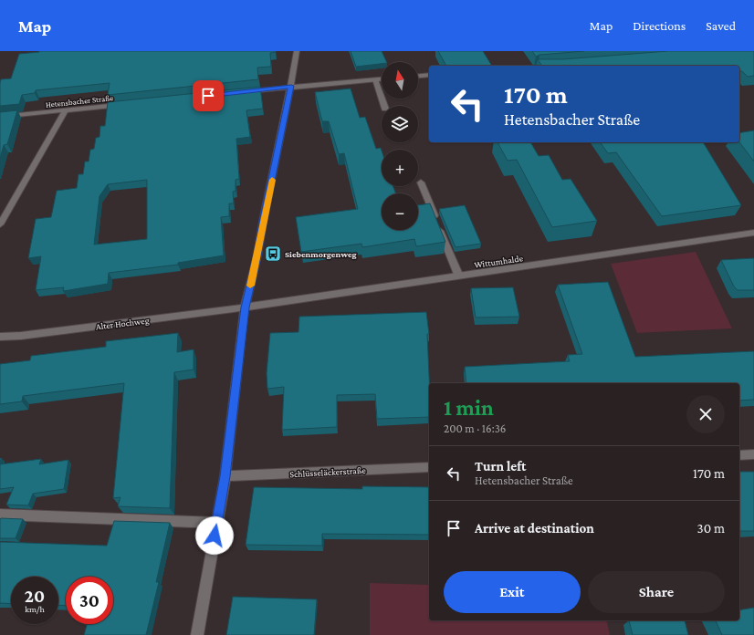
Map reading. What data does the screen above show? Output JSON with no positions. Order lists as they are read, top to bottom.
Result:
{
  "streets": {
    "street": [
      "Hetensbacher Straße",
      "Wittumhalde",
      "Alter Hochweg",
      "Schlüsseläckerstraße"
    ]
  },
  "crossings": [
    ["Wittumhalde", "Alter Hochweg"]
  ],
  "places": {
    "bus stop": ["Siebenmorgenweg"]
  },
  "north": "top",
  "page": {
    "header": "Map",
    "nav": ["Map", "Directions", "Saved"],
    "map_buttons": ["+", "−"],
    "turn": ["170 m", "Hetensbacher Straße"],
    "heading": ["1 min", "200 m · 16:36"],
    "list": [
      {
        "name": "Turn left",
        "note": "Hetensbacher Straße",
        "value": "170 m"
      },
      {
        "name": "Arrive at destination",
        "value": "30 m"
      }
    ],
    "buttons": ["Exit", "Share"],
    "speed": "20 km/h",
    "limit": "30"
  }
}
